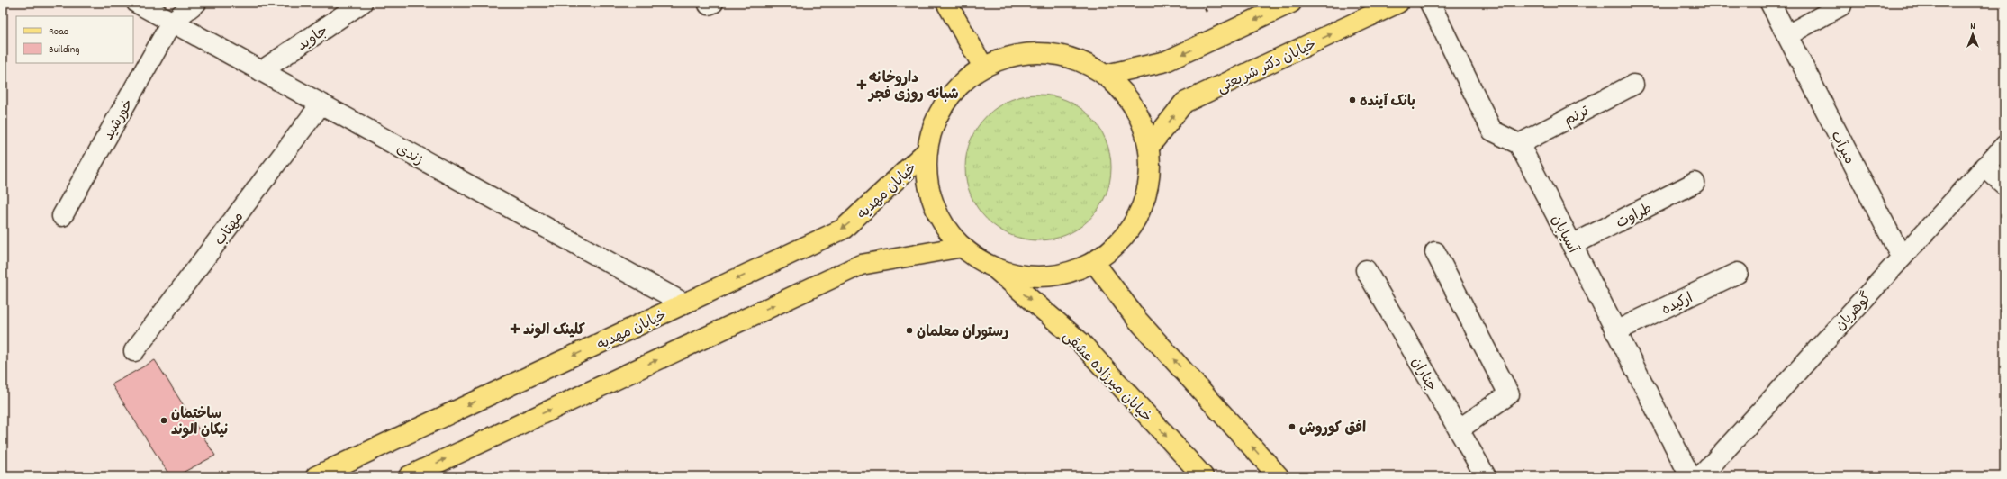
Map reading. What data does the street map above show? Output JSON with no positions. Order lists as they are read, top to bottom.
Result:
{
  "streets": {
    "main road": ["خیابان دکتر شریعتی", "خیابان مهدیه", "خیابان میرزاده عشقی"],
    "street": [
      "جاوید",
      "ترنم",
      "خورشید",
      "میرآب",
      "زندی",
      "طراوت",
      "مهتاب",
      "آسیابان",
      "ارکیده",
      "گوهریان",
      "چناران"
    ]
  },
  "crossings": [
    ["جاوید", "زندی"],
    ["ترنم", "آسیابان"],
    ["خورشید", "زندی"],
    ["میرآب", "گوهریان"],
    ["زندی", "خیابان مهدیه"],
    ["زندی", "مهتاب"],
    ["طراوت", "آسیابان"],
    ["آسیابان", "ارکیده"]
  ],
  "places": {
    "health": ["داروخانه شبانه روزی فجر", "کلینک الوند"],
    "other": [
      "بانک آینده",
      "رستوران معلمان",
      "ساختمان نیکان الوند",
      "افق کوروش"
    ]
  },
  "legend": ["Road", "Building"],
  "north": "top"
}
